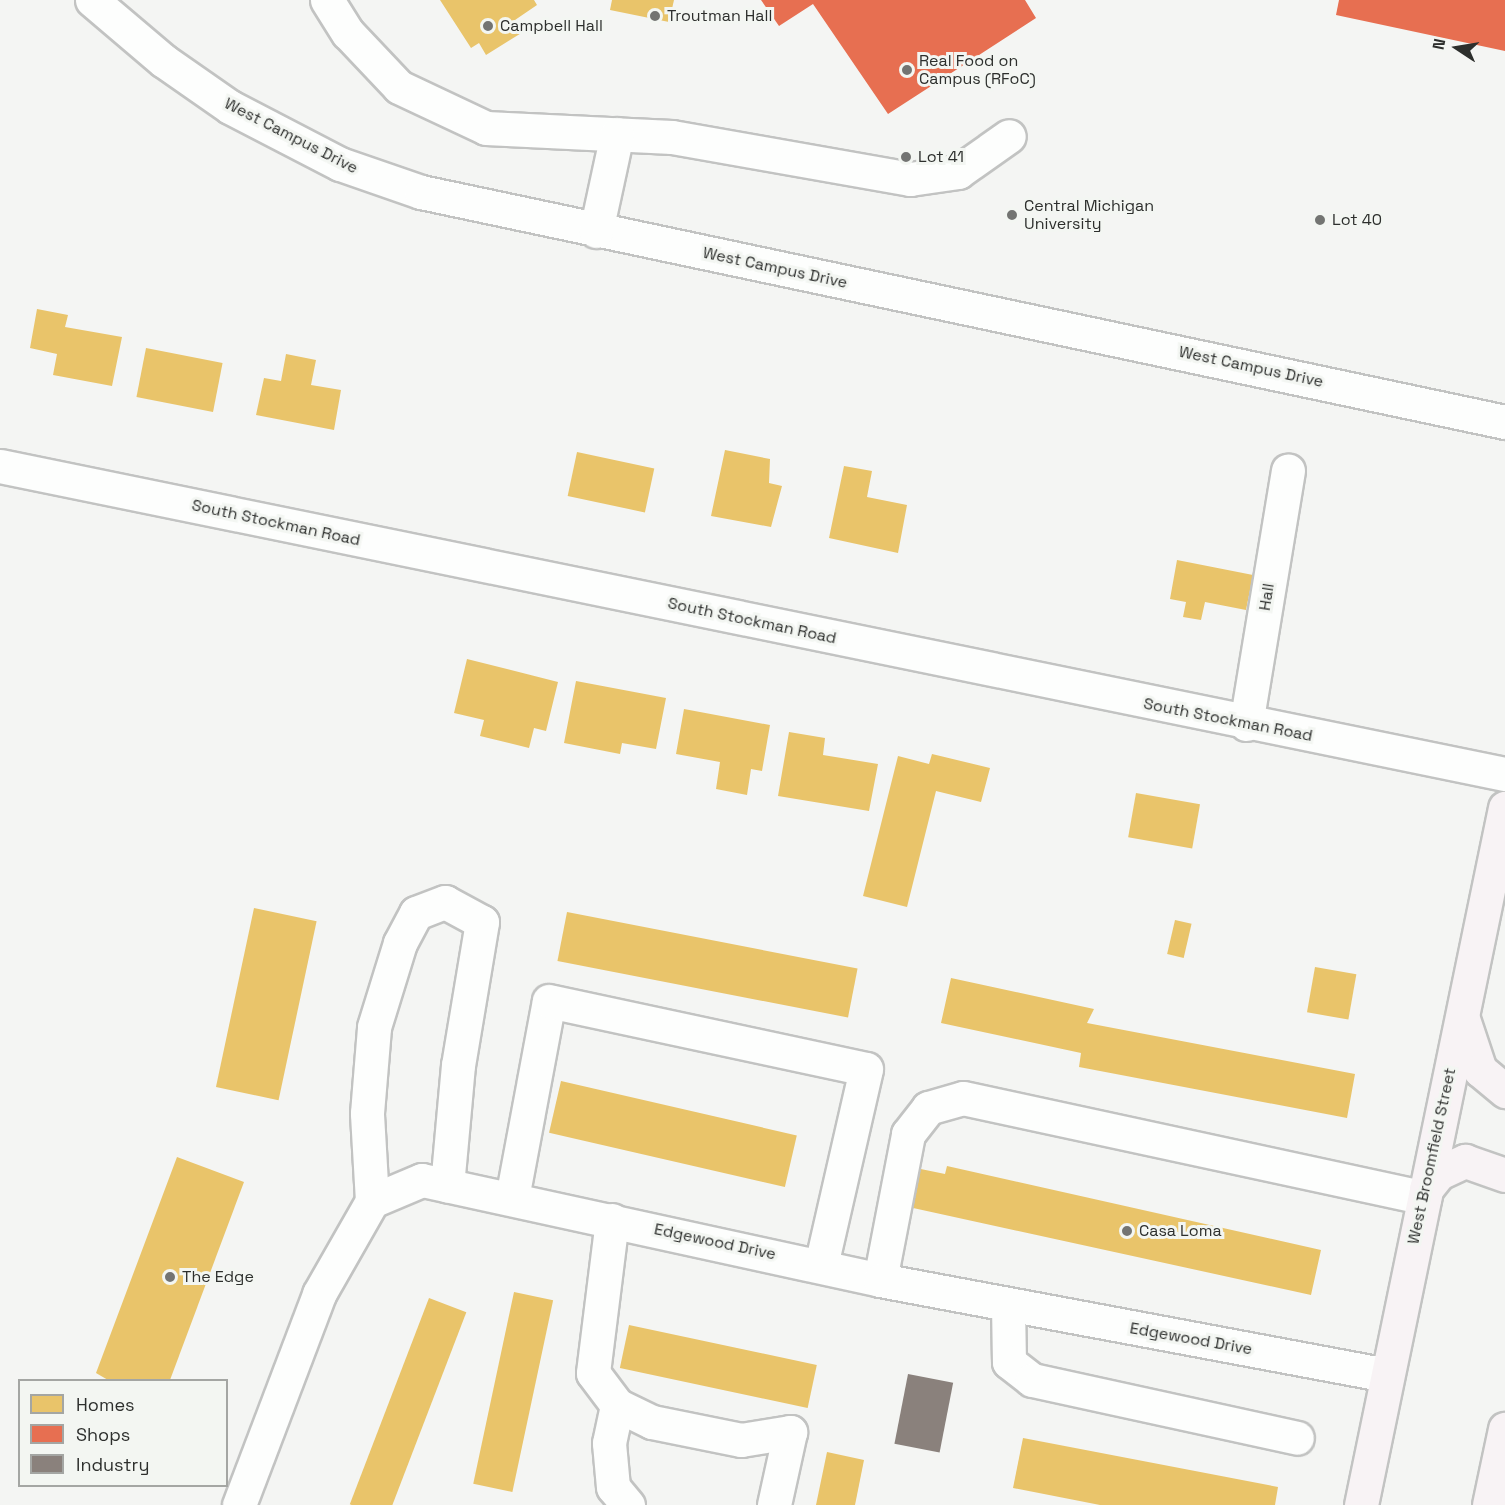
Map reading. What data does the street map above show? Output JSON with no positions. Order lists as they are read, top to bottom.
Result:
{
  "streets": {
    "main road": ["West Broomfield Street"],
    "street": [
      "West Campus Drive",
      "South Stockman Road",
      "Hall",
      "Edgewood Drive"
    ]
  },
  "crossings": [
    ["South Stockman Road", "Hall"],
    ["West Broomfield Street", "Edgewood Drive"]
  ],
  "places": [
    "Troutman Hall",
    "Campbell Hall",
    "Real Food on Campus (RFoC)",
    "Lot 41",
    "Central Michigan University",
    "Lot 40",
    "Casa Loma",
    "The Edge"
  ],
  "legend": ["Homes", "Shops", "Industry"],
  "north": "left"
}
